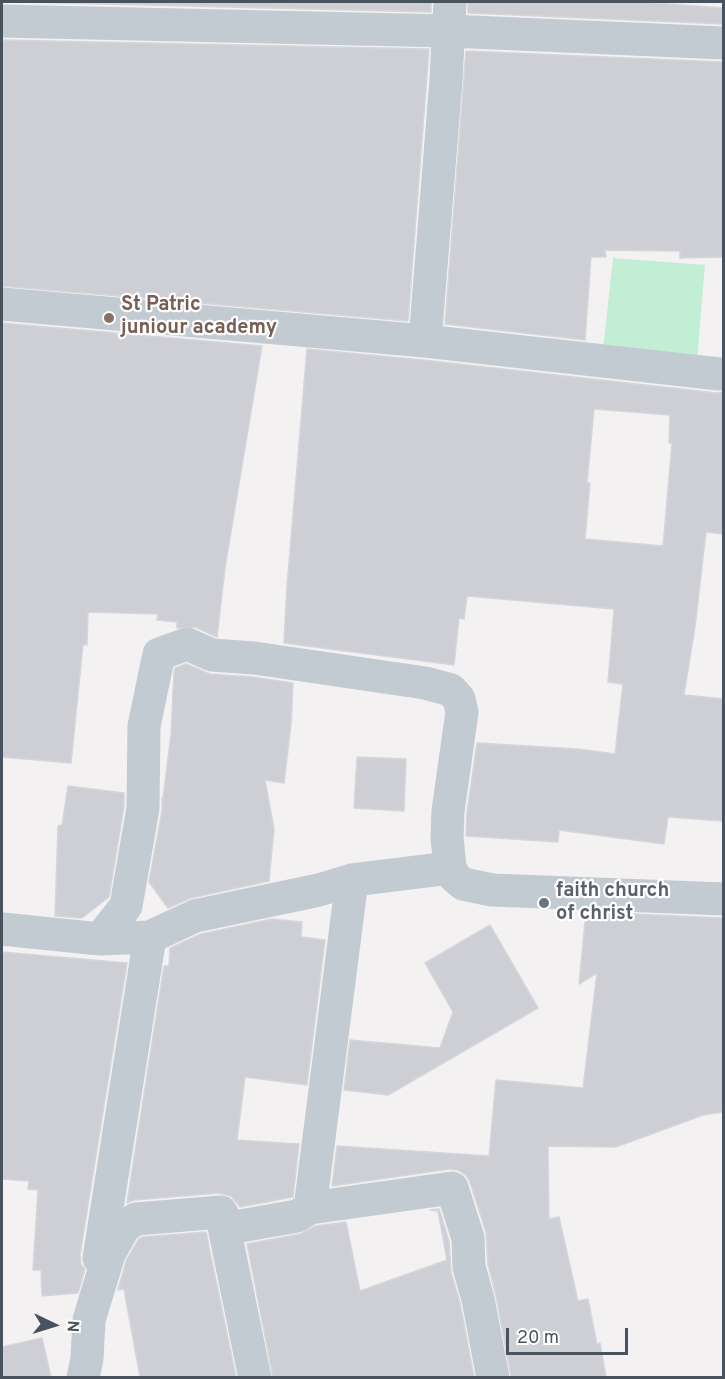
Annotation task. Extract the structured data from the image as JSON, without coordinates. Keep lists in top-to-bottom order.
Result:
{
  "places": ["St Patric juniour academy", "faith church of christ"],
  "scale_bar": "20 m",
  "north": "right"
}
